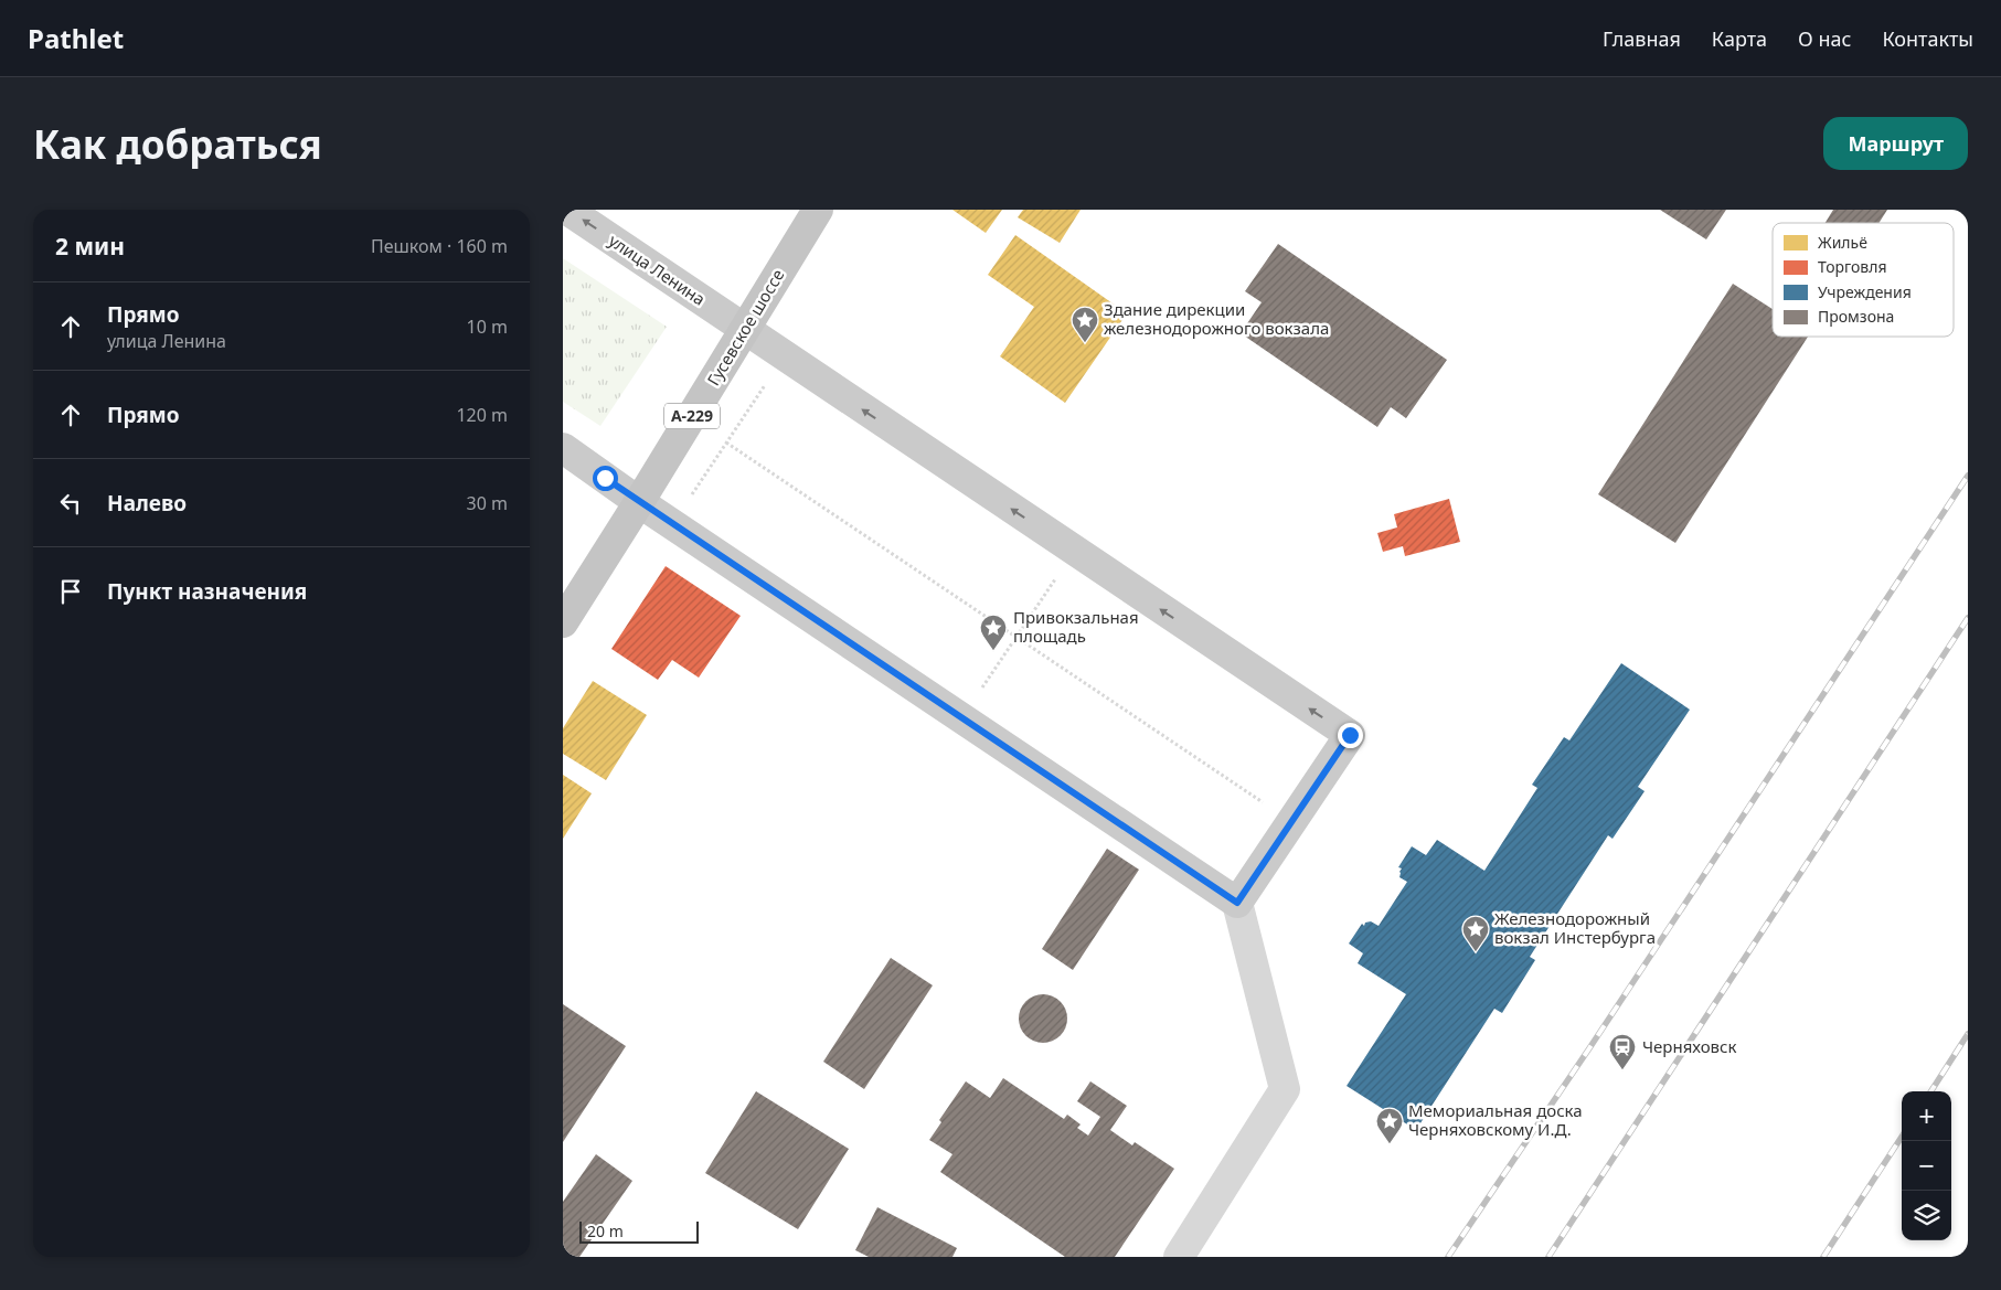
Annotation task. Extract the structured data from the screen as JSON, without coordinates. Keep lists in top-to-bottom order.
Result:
{
  "streets": {
    "highway": ["Гусевское шоссе", "А-229"],
    "main road": ["улица Ленина"]
  },
  "crossings": [
    ["улица Ленина", "Гусевское шоссе"]
  ],
  "places": {
    "place": [
      "Здание дирекции железнодорожного вокзала",
      "Привокзальная площадь",
      "Железнодорожный вокзал Инстербурга",
      "Мемориальная доска Черняховскому И.Д."
    ],
    "station": ["Черняховск"]
  },
  "legend": [
    "Жильё",
    "Торговля",
    "Учреждения",
    "Промзона"
  ],
  "scale_bar": "20 m",
  "page": {
    "header": "Pathlet",
    "nav": [
      "Главная",
      "Карта",
      "О нас",
      "Контакты"
    ],
    "buttons": "Маршрут",
    "title": "Как добраться",
    "heading": ["2 мин", "Пешком · 160 m"],
    "list": [
      ["Прямо", "улица Ленина", "10 m"],
      ["Прямо", "120 m"],
      ["Налево", "30 m"],
      "Пункт назначения"
    ],
    "map_buttons": ["+", "−"],
    "scale": "20 m"
  }
}
